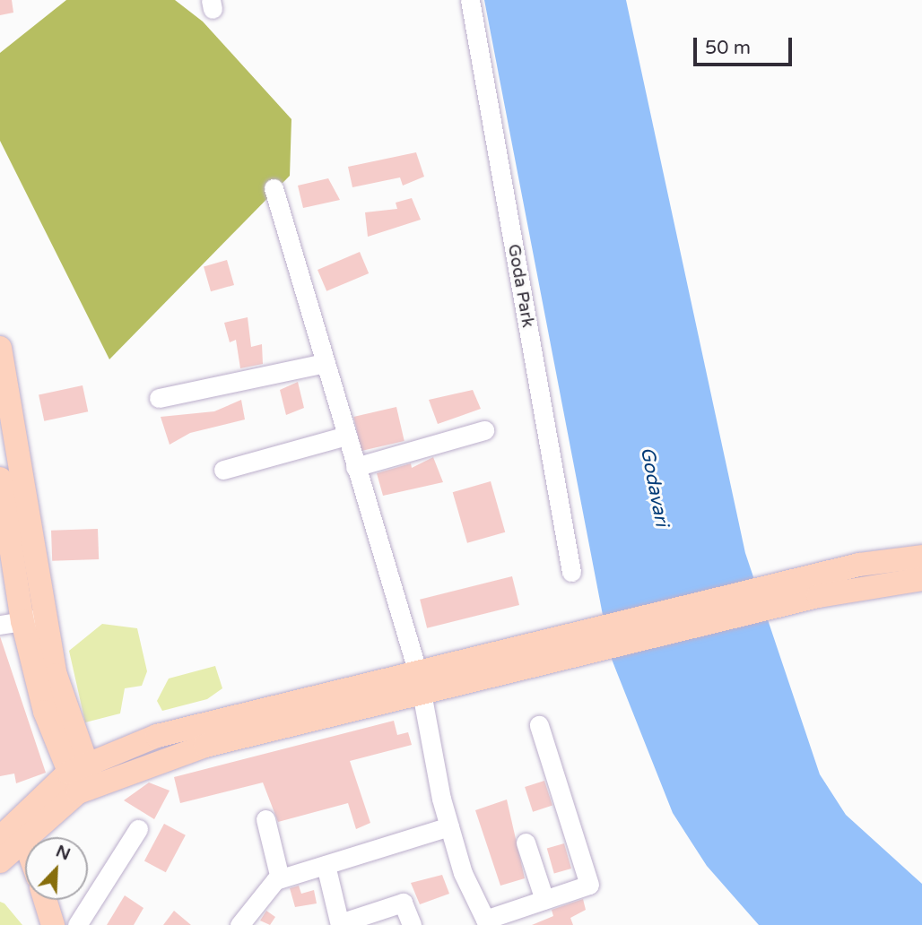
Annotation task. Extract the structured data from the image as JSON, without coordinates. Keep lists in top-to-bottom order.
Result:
{
  "streets": {
    "street": ["Goda Park"]
  },
  "water": ["Godavari"],
  "scale_bar": "50 m",
  "north": "top right"
}
